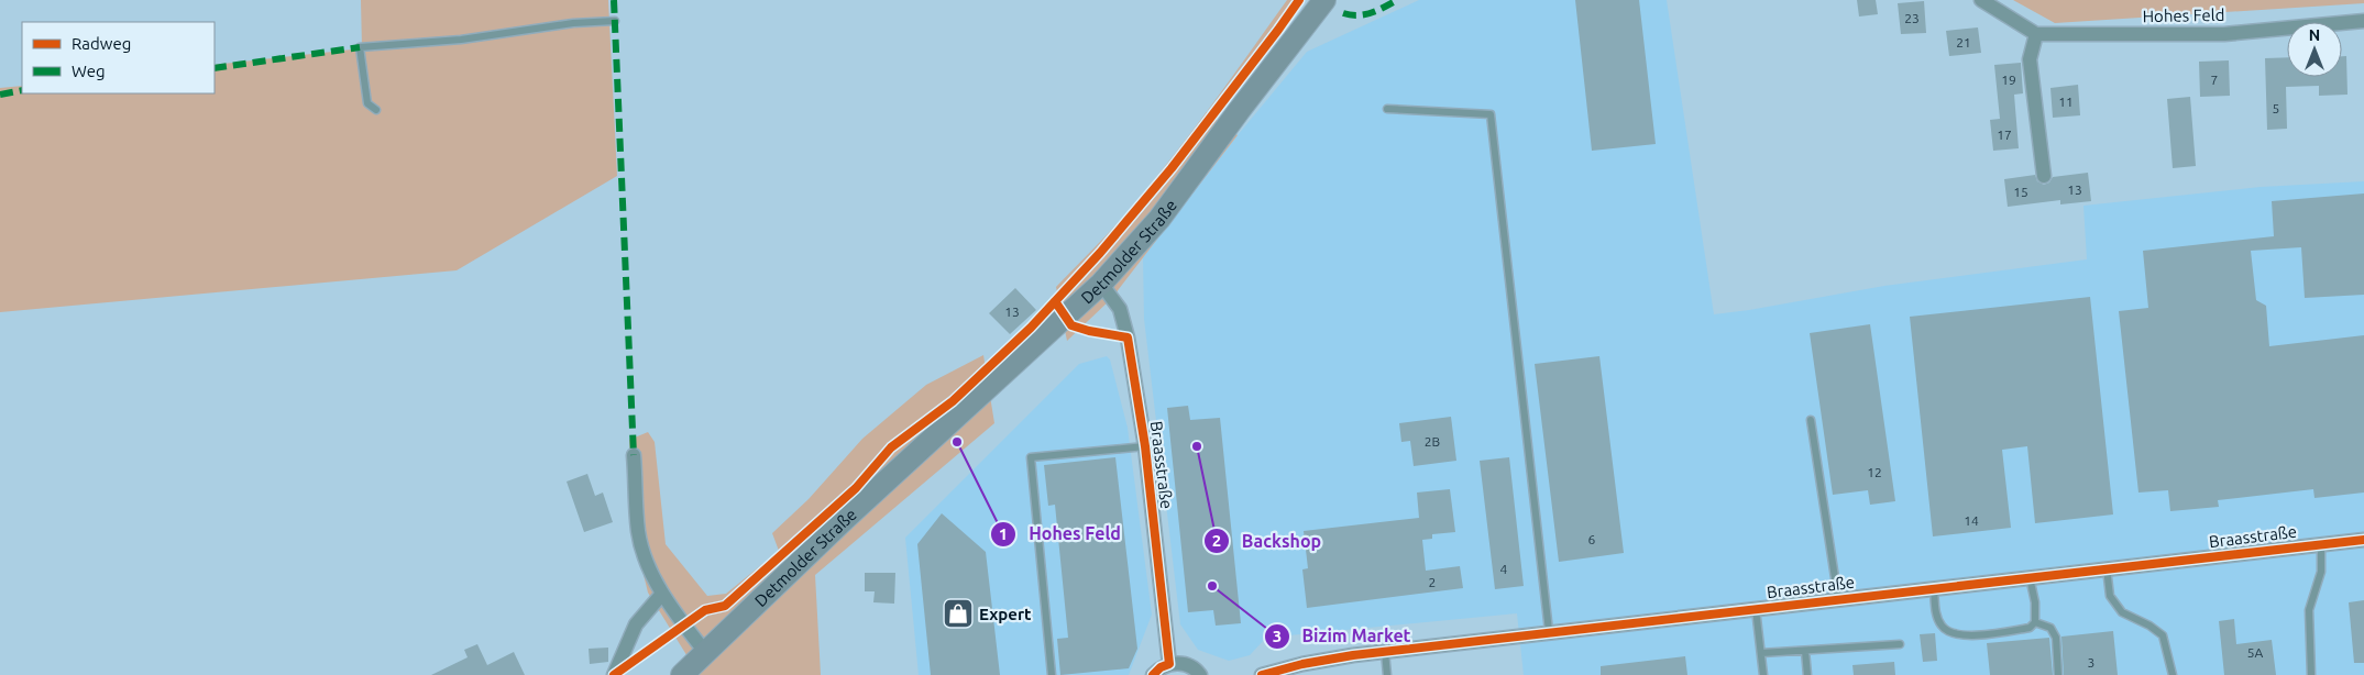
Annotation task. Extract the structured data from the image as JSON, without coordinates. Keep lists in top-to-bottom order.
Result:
{
  "streets": {
    "main road": ["Detmolder Straße"],
    "street": ["Hohes Feld", "Braasstraße"]
  },
  "crossings": [
    ["Detmolder Straße", "Braasstraße"]
  ],
  "places": {
    "other": ["Hohes Feld", "Backshop", "Bizim Market"],
    "shop": ["Expert"]
  },
  "house_numbers": [
    "23",
    "21",
    "19",
    "7",
    "11",
    "5",
    "17",
    "13",
    "15",
    "13",
    "2B",
    "12",
    "14",
    "6",
    "4",
    "2",
    "5A",
    "3"
  ],
  "legend": ["Radweg", "Weg"],
  "north": "top"
}
